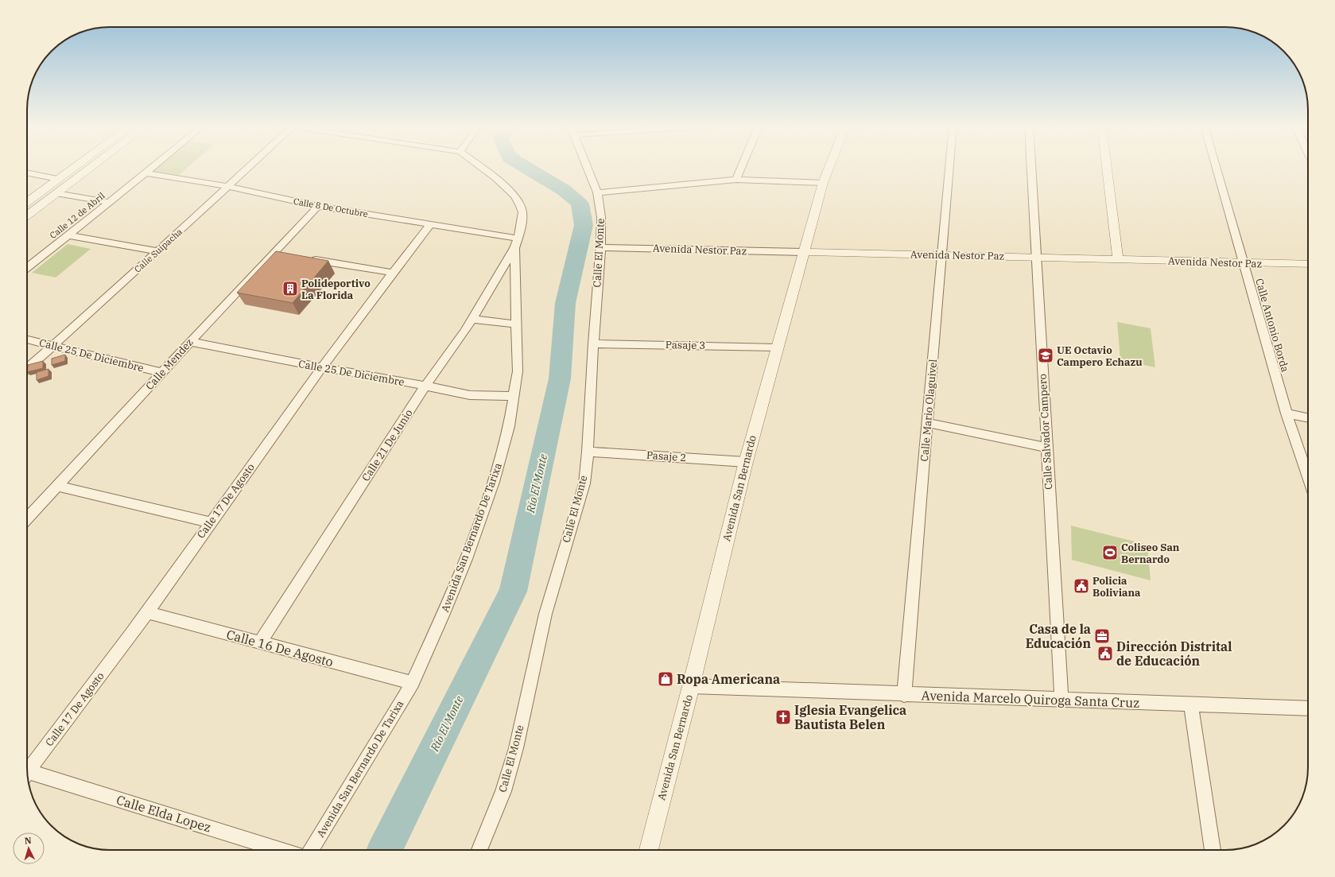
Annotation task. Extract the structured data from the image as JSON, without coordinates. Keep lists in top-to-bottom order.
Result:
{
  "streets": {
    "street": [
      "Calle 8 De Octubre",
      "Calle 12 de Abril",
      "Avenida Nestor Paz",
      "Calle Suipacha",
      "Calle El Monte",
      "Calle Antonio Borda",
      "Pasaje 3",
      "Calle 25 De Diciembre",
      "Calle Mendez",
      "Calle Mario Olaguivel",
      "Calle Salvador Campero",
      "Calle 21 De Junio",
      "Pasaje 2",
      "Avenida San Bernardo",
      "Calle 17 De Agosto",
      "Avenida San Bernardo De Tarixa",
      "Calle 16 De Agosto",
      "Avenida Marcelo Quiroga Santa Cruz",
      "Calle Elda Lopez"
    ]
  },
  "crossings": [
    ["Calle 8 De Octubre", "Calle 12 de Abril"],
    ["Calle 8 De Octubre", "Calle Suipacha"],
    ["Calle 8 De Octubre", "Calle Mendez"],
    ["Calle 8 De Octubre", "Calle 21 De Junio"],
    ["Calle 8 De Octubre", "Calle 17 De Agosto"],
    ["Calle 8 De Octubre", "Avenida San Bernardo De Tarixa"],
    ["Avenida Nestor Paz", "Calle El Monte"],
    ["Avenida Nestor Paz", "Calle Antonio Borda"],
    ["Avenida Nestor Paz", "Calle Mario Olaguivel"],
    ["Avenida Nestor Paz", "Calle Salvador Campero"],
    ["Avenida Nestor Paz", "Avenida San Bernardo"],
    ["Calle Suipacha", "Calle 25 De Diciembre"],
    ["Calle El Monte", "Pasaje 3"],
    ["Calle El Monte", "Pasaje 2"],
    ["Pasaje 3", "Avenida San Bernardo"],
    ["Calle 25 De Diciembre", "Calle Mendez"],
    ["Calle 25 De Diciembre", "Calle 21 De Junio"],
    ["Calle 25 De Diciembre", "Calle 17 De Agosto"],
    ["Calle 25 De Diciembre", "Avenida San Bernardo De Tarixa"],
    ["Calle Mario Olaguivel", "Avenida Marcelo Quiroga Santa Cruz"],
    ["Calle Salvador Campero", "Avenida Marcelo Quiroga Santa Cruz"],
    ["Calle 21 De Junio", "Avenida San Bernardo De Tarixa"],
    ["Calle 21 De Junio", "Calle 16 De Agosto"],
    ["Pasaje 2", "Avenida San Bernardo"],
    ["Avenida San Bernardo", "Avenida Marcelo Quiroga Santa Cruz"],
    ["Calle 17 De Agosto", "Calle 16 De Agosto"],
    ["Avenida San Bernardo De Tarixa", "Calle 16 De Agosto"]
  ],
  "water": ["Río El Monte"],
  "places": {
    "building": ["Polideportivo La Florida"],
    "school or university": ["UE Octavio Campero Echazu"],
    "sports": ["Coliseo San Bernardo"],
    "public building": ["Policia Boliviana", "Dirección Distrital de Educación"],
    "office": ["Casa de la Educación"],
    "shop": ["Ropa Americana"],
    "church": ["Iglesia Evangelica Bautista Belen"]
  },
  "north": "top"
}
